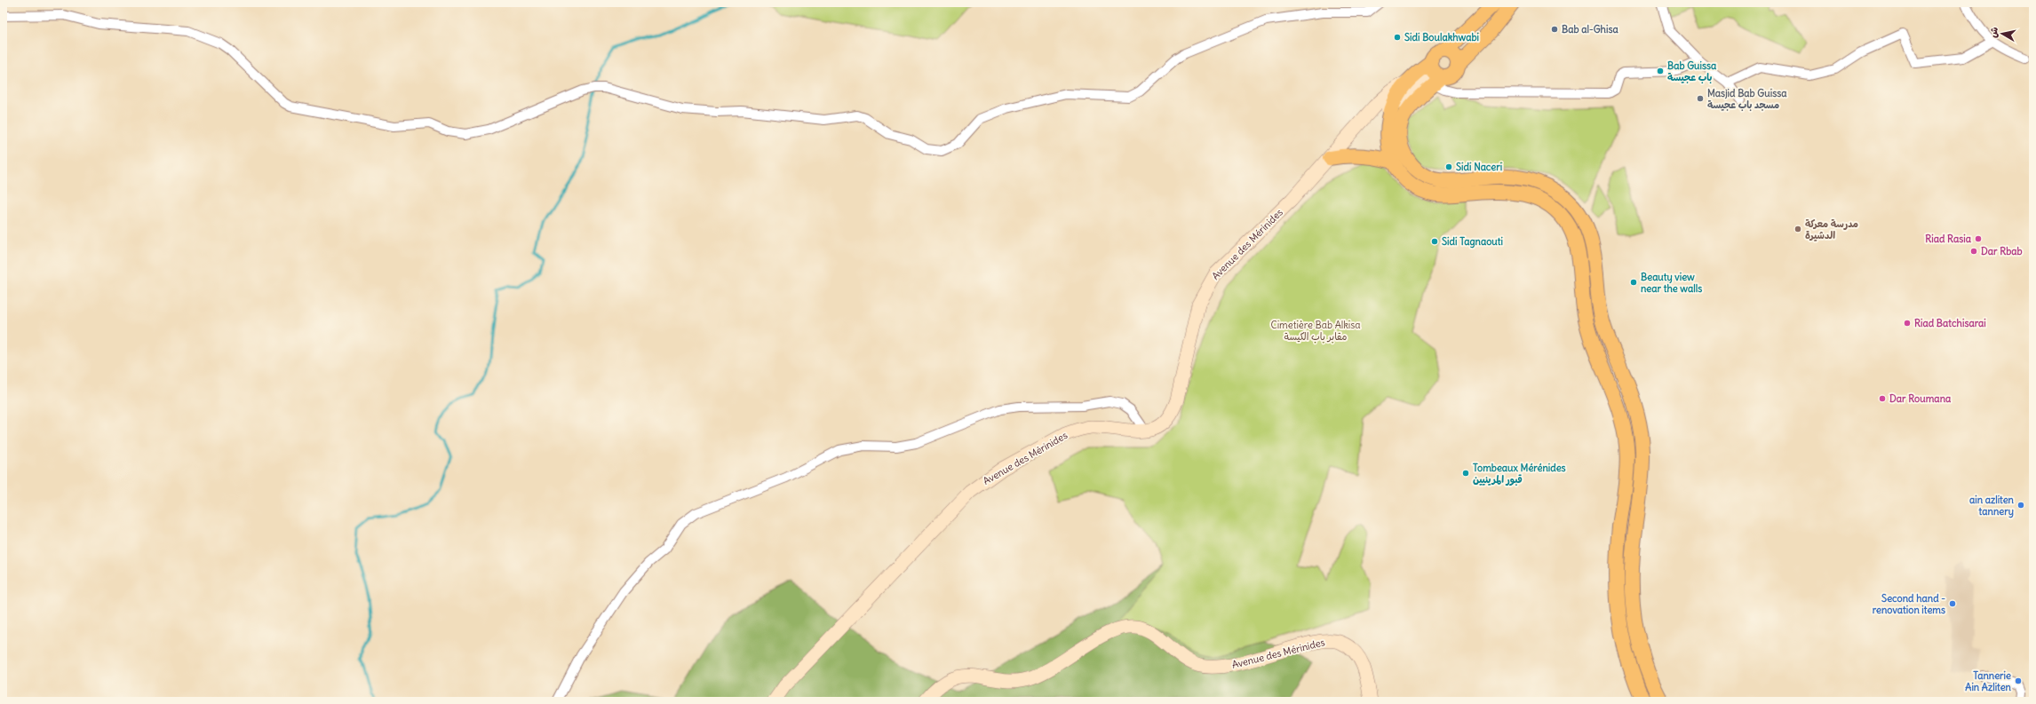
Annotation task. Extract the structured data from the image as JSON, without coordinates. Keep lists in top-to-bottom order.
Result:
{
  "streets": {
    "main road": ["Avenue des Mérinides"]
  },
  "parks": ["Cimetière Bab Alkisa مقابر باب الكيسة"],
  "places": [
    "Bab al-Ghisa",
    "Sidi Boulakhwabi",
    "Bab Guissa باب عجيسة",
    "Masjid Bab Guissa مسجد باب عجيسة",
    "Sidi Naceri",
    "مدرسة معركة الدشيرة",
    "Riad Rasia",
    "Sidi Tagnaouti",
    "Dar Rbab",
    "Beauty view near the walls",
    "Riad Batchisarai",
    "Dar Roumana",
    "Tombeaux Mérénides قبور المرينيين",
    "ain azliten tannery",
    "Second hand - renovation items",
    "Tannerie Ain Azliten"
  ],
  "north": "left"
}
